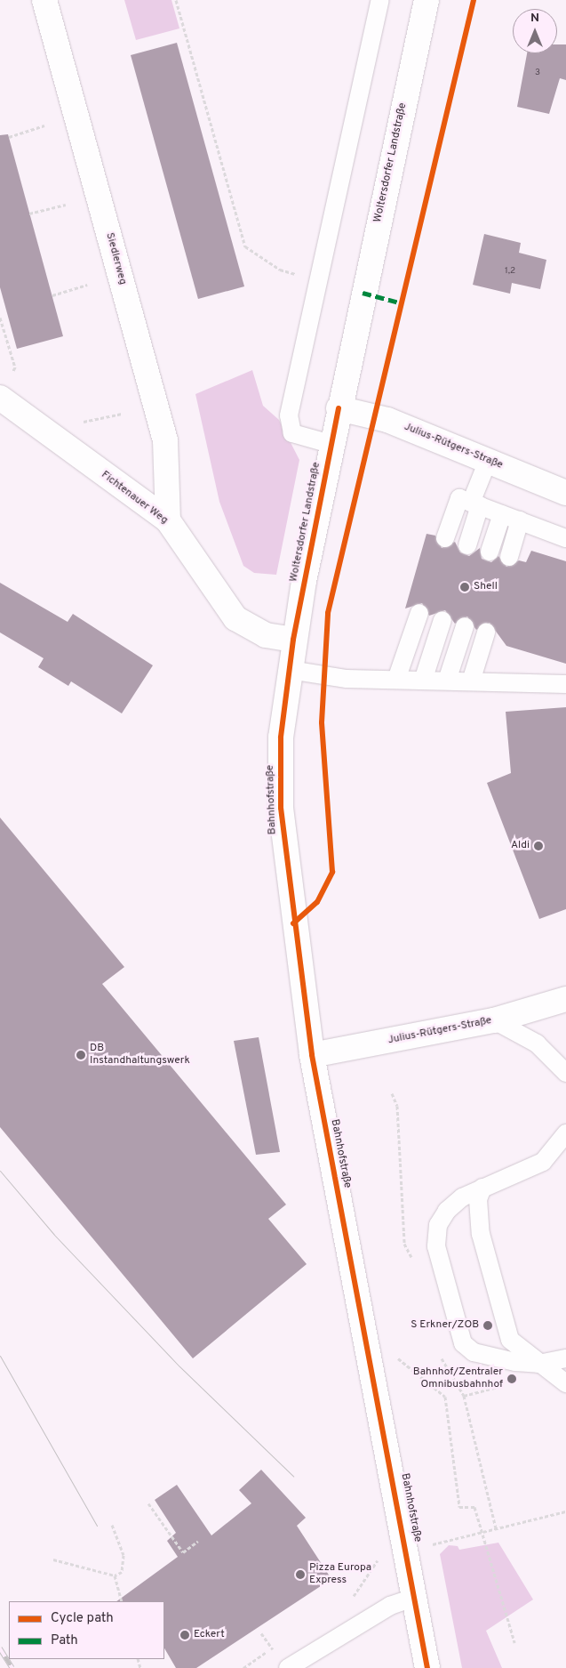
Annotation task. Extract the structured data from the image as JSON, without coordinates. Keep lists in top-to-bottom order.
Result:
{
  "streets": {
    "main road": [
      "Woltersdorfer Landstraße",
      "Siedlerweg",
      "Julius-Rütgers-Straße",
      "Fichtenauer Weg",
      "Bahnhofstraße"
    ]
  },
  "crossings": [
    ["Woltersdorfer Landstraße", "Julius-Rütgers-Straße"],
    ["Woltersdorfer Landstraße", "Fichtenauer Weg"],
    ["Woltersdorfer Landstraße", "Bahnhofstraße"],
    ["Siedlerweg", "Fichtenauer Weg"],
    ["Julius-Rütgers-Straße", "Bahnhofstraße"],
    ["Fichtenauer Weg", "Bahnhofstraße"]
  ],
  "places": [
    "Shell",
    "Aldi",
    "DB Instandhaltungswerk",
    "S Erkner/ZOB",
    "Bahnhof/Zentraler Omnibusbahnhof",
    "Pizza Europa Express",
    "Eckert"
  ],
  "house_numbers": ["3", "1,2"],
  "legend": ["Cycle path", "Path"],
  "north": "top"
}
